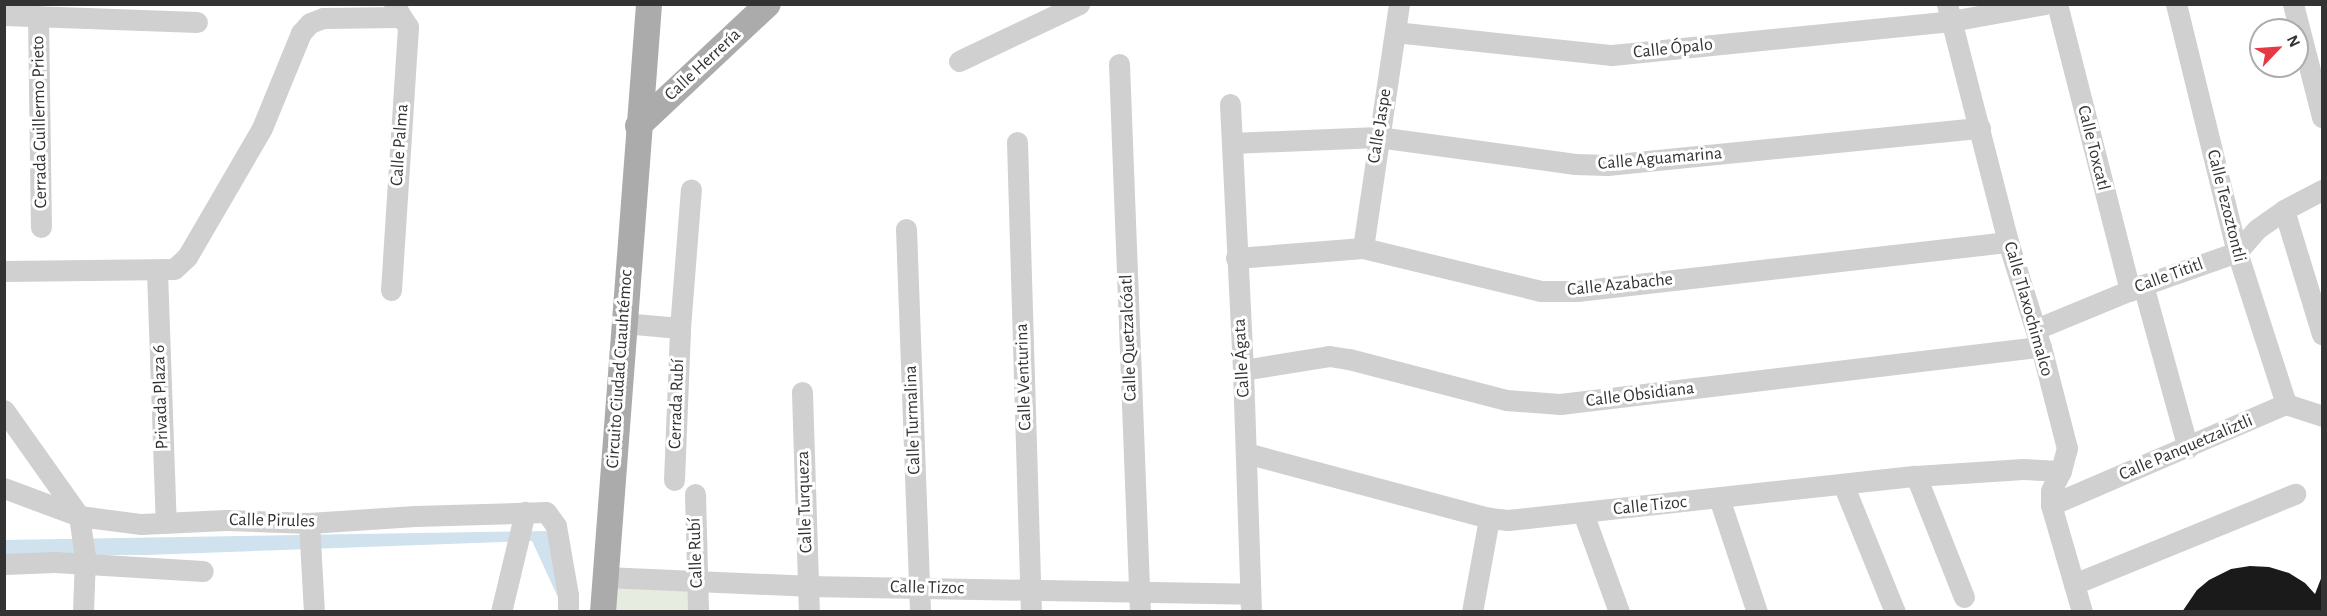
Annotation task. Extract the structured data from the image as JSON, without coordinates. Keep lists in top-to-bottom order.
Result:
{
  "streets": {
    "main road": ["Calle Herrería", "Circuito Ciudad Cuauhtémoc"],
    "street": [
      "Calle Ópalo",
      "Cerrada Guillermo Prieto",
      "Calle Jaspe",
      "Calle Palma",
      "Calle Toxcatl",
      "Calle Aguamarina",
      "Calle Tezoztontli",
      "Calle Tititl",
      "Calle Azabache",
      "Calle Tlaxochimalco",
      "Calle Quetzalcóatl",
      "Calle Ágata",
      "Calle Venturina",
      "Calle Obsidiana",
      "Privada Plaza 6",
      "Cerrada Rubí",
      "Calle Turmalina",
      "Calle Panquetzaliztli",
      "Calle Turqueza",
      "Calle Tizoc",
      "Calle Pirules",
      "Calle Rubí"
    ]
  },
  "crossings": [
    ["Calle Ópalo", "Calle Jaspe"],
    ["Calle Ópalo", "Calle Tlaxochimalco"],
    ["Calle Herrería", "Circuito Ciudad Cuauhtémoc"],
    ["Calle Jaspe", "Calle Aguamarina"],
    ["Calle Jaspe", "Calle Azabache"],
    ["Calle Toxcatl", "Calle Tititl"],
    ["Calle Toxcatl", "Calle Panquetzaliztli"],
    ["Calle Aguamarina", "Calle Tlaxochimalco"],
    ["Calle Aguamarina", "Calle Ágata"],
    ["Calle Tezoztontli", "Calle Tititl"],
    ["Calle Tezoztontli", "Calle Panquetzaliztli"],
    ["Calle Tititl", "Calle Tlaxochimalco"],
    ["Calle Tititl", "Calle Obsidiana"],
    ["Calle Azabache", "Calle Tlaxochimalco"],
    ["Calle Azabache", "Calle Ágata"],
    ["Calle Tlaxochimalco", "Calle Obsidiana"],
    ["Calle Tlaxochimalco", "Calle Panquetzaliztli"],
    ["Calle Tlaxochimalco", "Calle Tizoc"],
    ["Calle Quetzalcóatl", "Calle Tizoc"],
    ["Calle Ágata", "Calle Obsidiana"],
    ["Calle Ágata", "Calle Tizoc"],
    ["Circuito Ciudad Cuauhtémoc", "Calle Tizoc"],
    ["Calle Venturina", "Calle Tizoc"],
    ["Privada Plaza 6", "Calle Pirules"],
    ["Calle Turmalina", "Calle Tizoc"],
    ["Calle Turqueza", "Calle Tizoc"],
    ["Calle Tizoc", "Calle Rubí"]
  ],
  "north": "top right"
}
